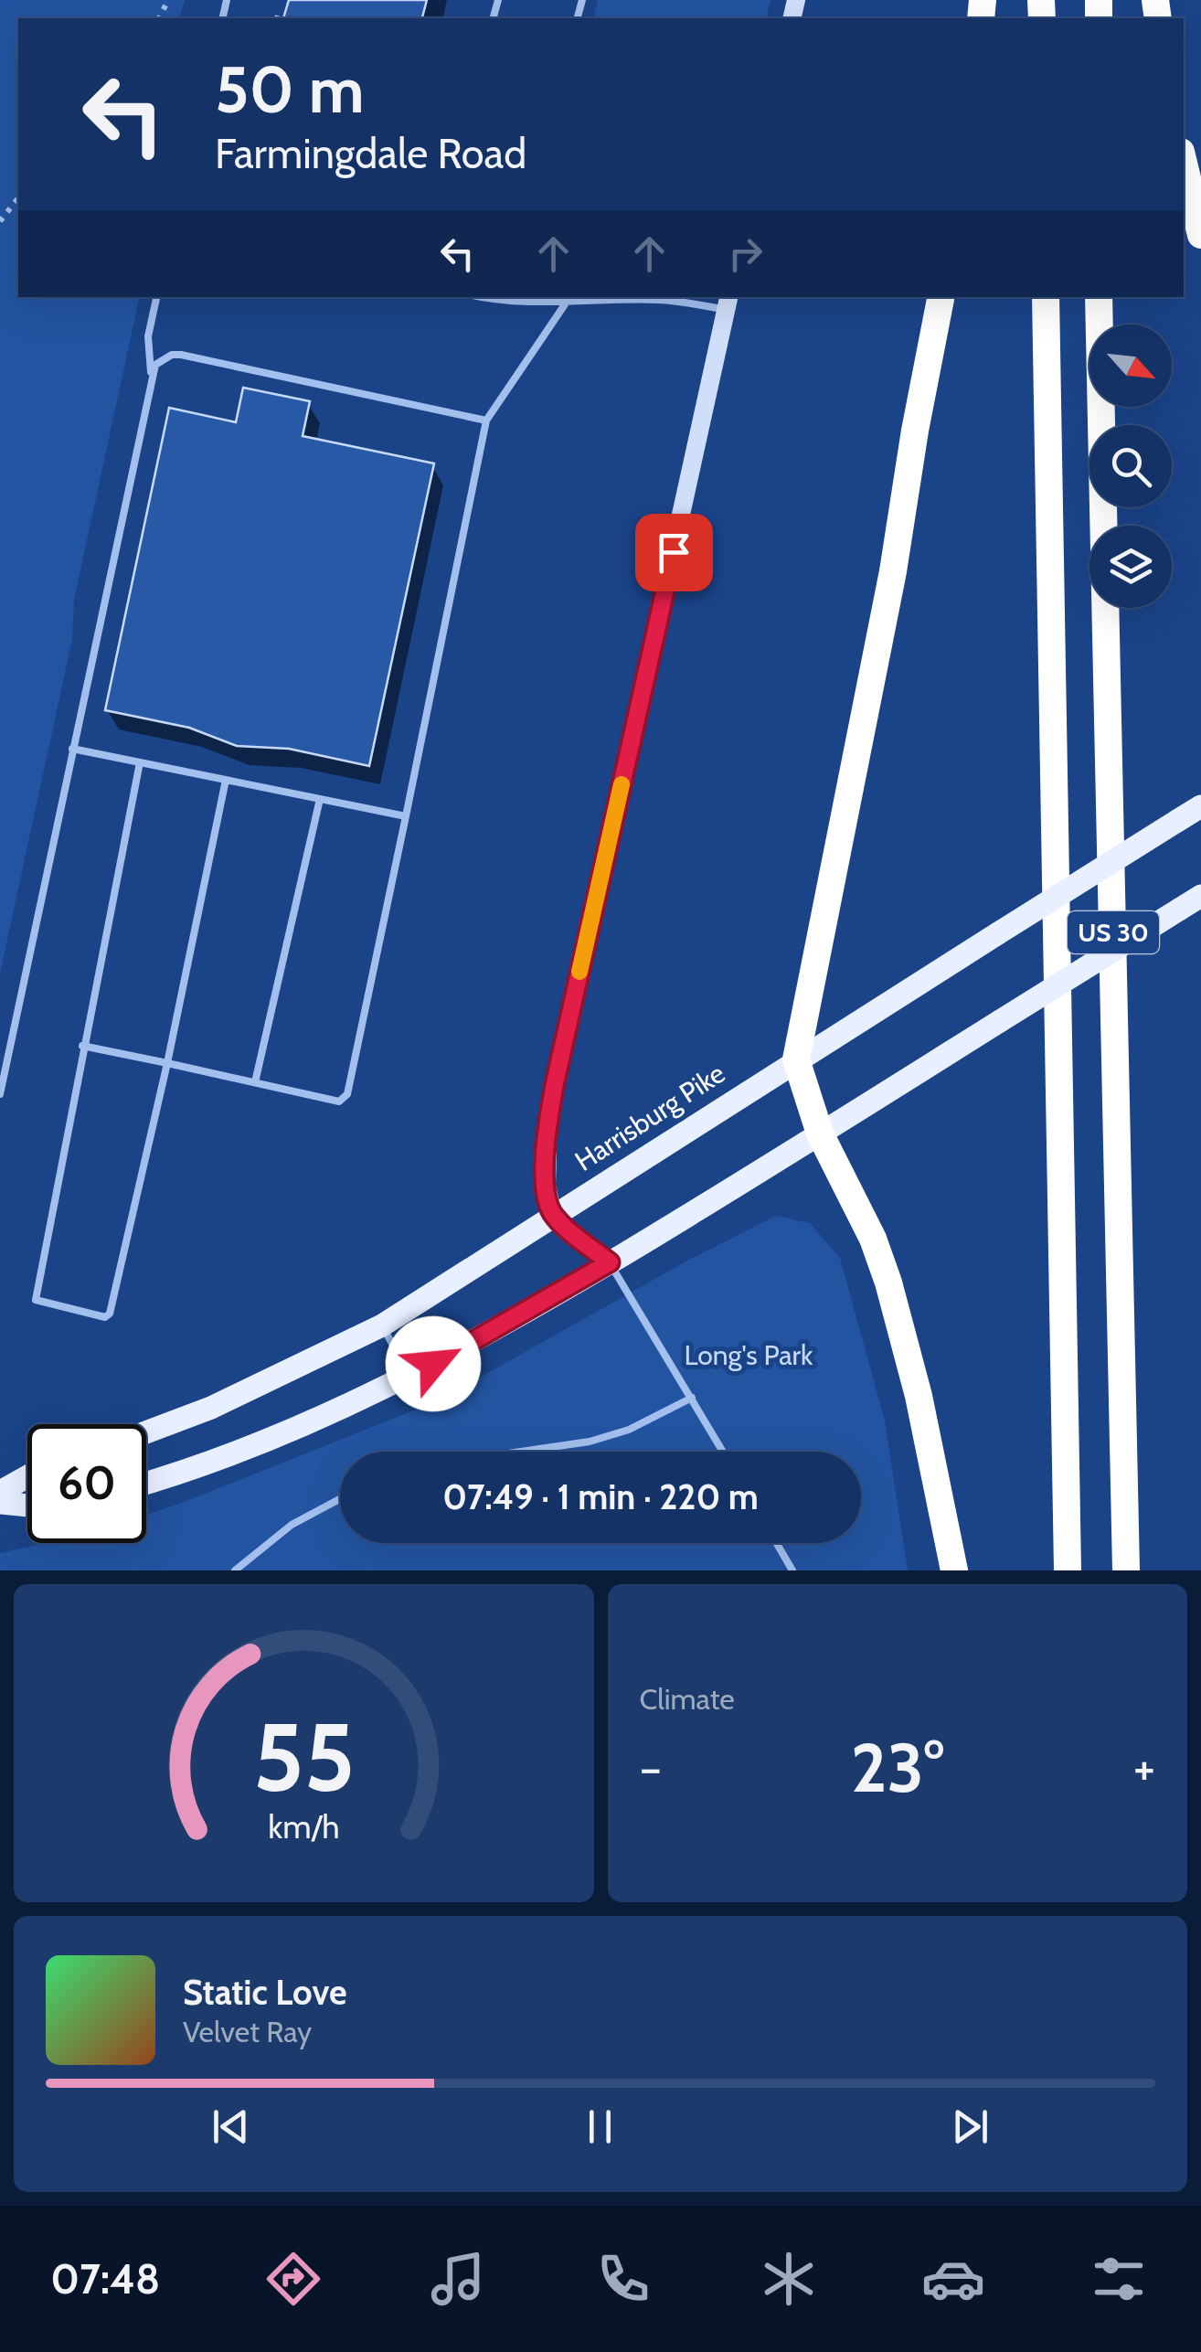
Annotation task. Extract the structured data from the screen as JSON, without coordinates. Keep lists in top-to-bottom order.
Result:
{
  "streets": {
    "highway": ["US 30"],
    "main road": ["Harrisburg Pike"]
  },
  "parks": ["Long's Park"],
  "north": "bottom right",
  "page": {
    "turn": ["50 m", "Farmingdale Road"],
    "limit": "60",
    "trip": "07:49 · 1 min · 220 m",
    "tile": "Climate",
    "heat": ["−", "23°", "+"],
    "song": ["Static Love", "Velvet Ray"],
    "tabs": "07:48",
    "gauge": ["55", "km/h"]
  }
}
